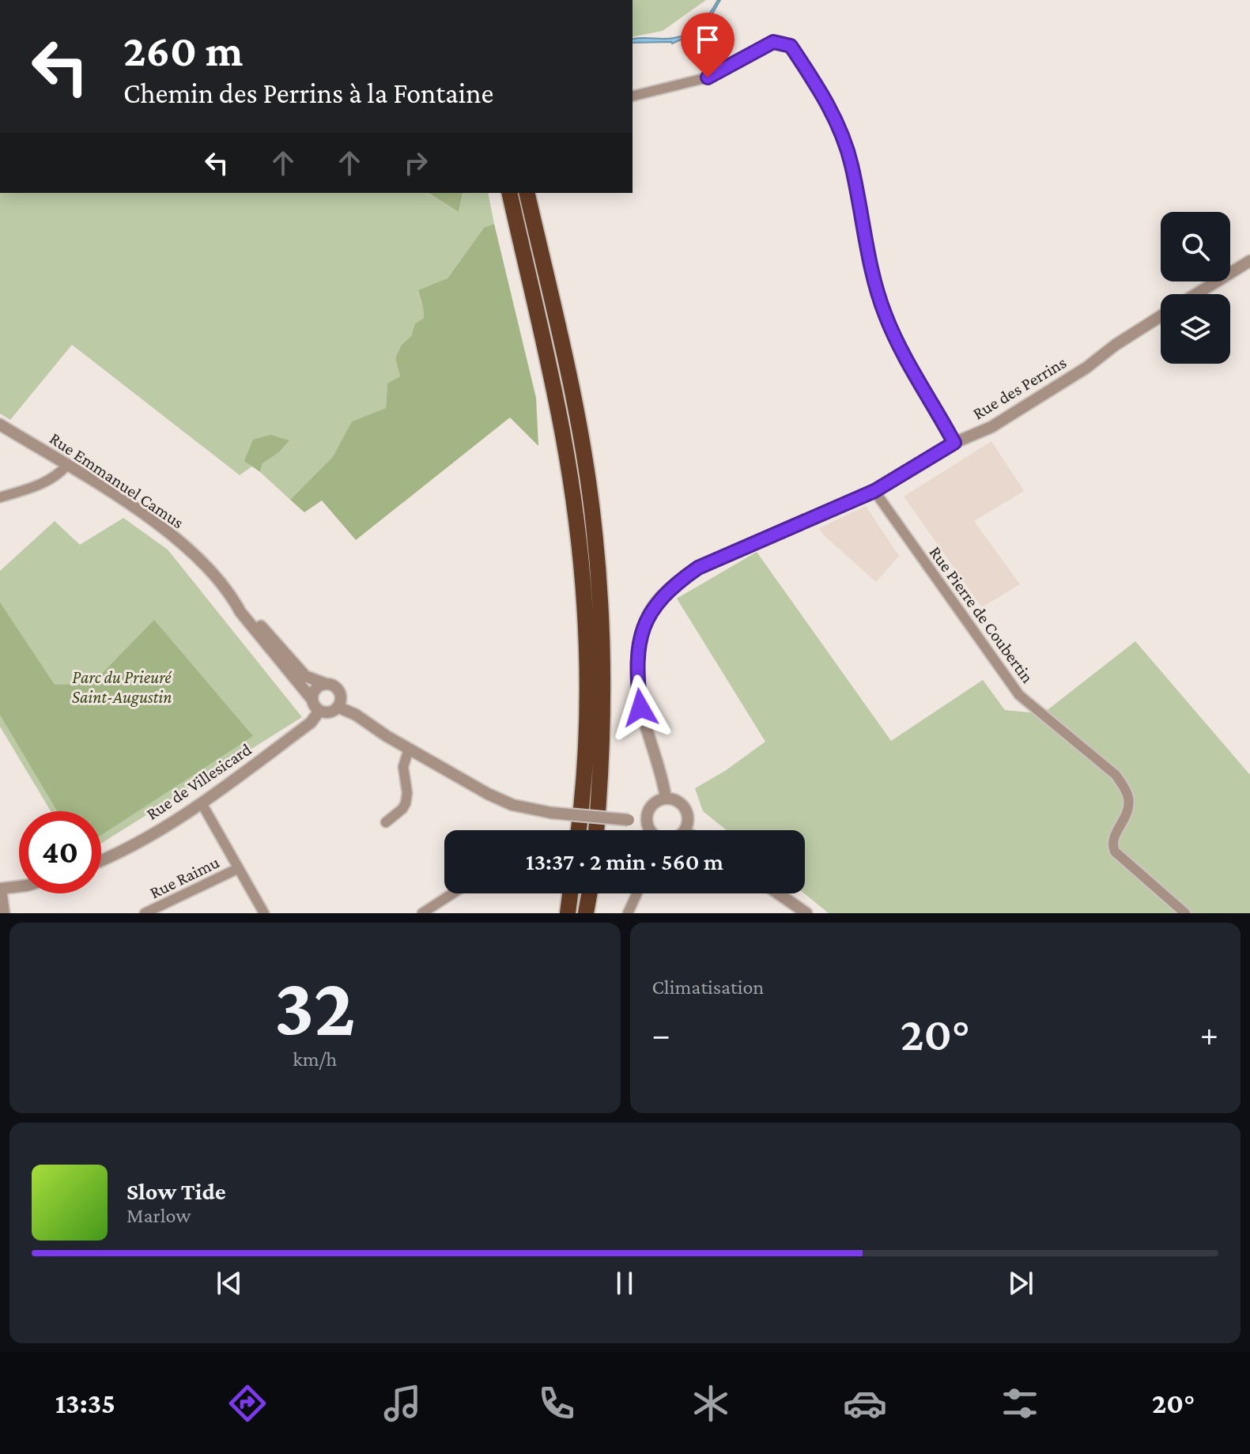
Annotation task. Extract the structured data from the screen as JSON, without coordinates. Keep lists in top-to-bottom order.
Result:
{
  "streets": {
    "street": [
      "Rue des Perrins",
      "Rue Emmanuel Camus",
      "Rue Pierre de Coubertin",
      "Rue de Villesicard",
      "Rue Raimu"
    ]
  },
  "crossings": [
    ["Rue des Perrins", "Rue Pierre de Coubertin"],
    ["Rue Emmanuel Camus", "Rue de Villesicard"]
  ],
  "parks": ["Parc du Prieuré Saint-Augustin"],
  "page": {
    "turn": ["260 m", "Chemin des Perrins à la Fontaine"],
    "limit": "40",
    "trip": "13:37 · 2 min · 560 m",
    "tile": [
      ["32", "km/h"],
      "Climatisation"
    ],
    "heat": ["−", "20°", "+"],
    "song": ["Slow Tide", "Marlow"],
    "tabs": ["13:35", "20°"]
  }
}
